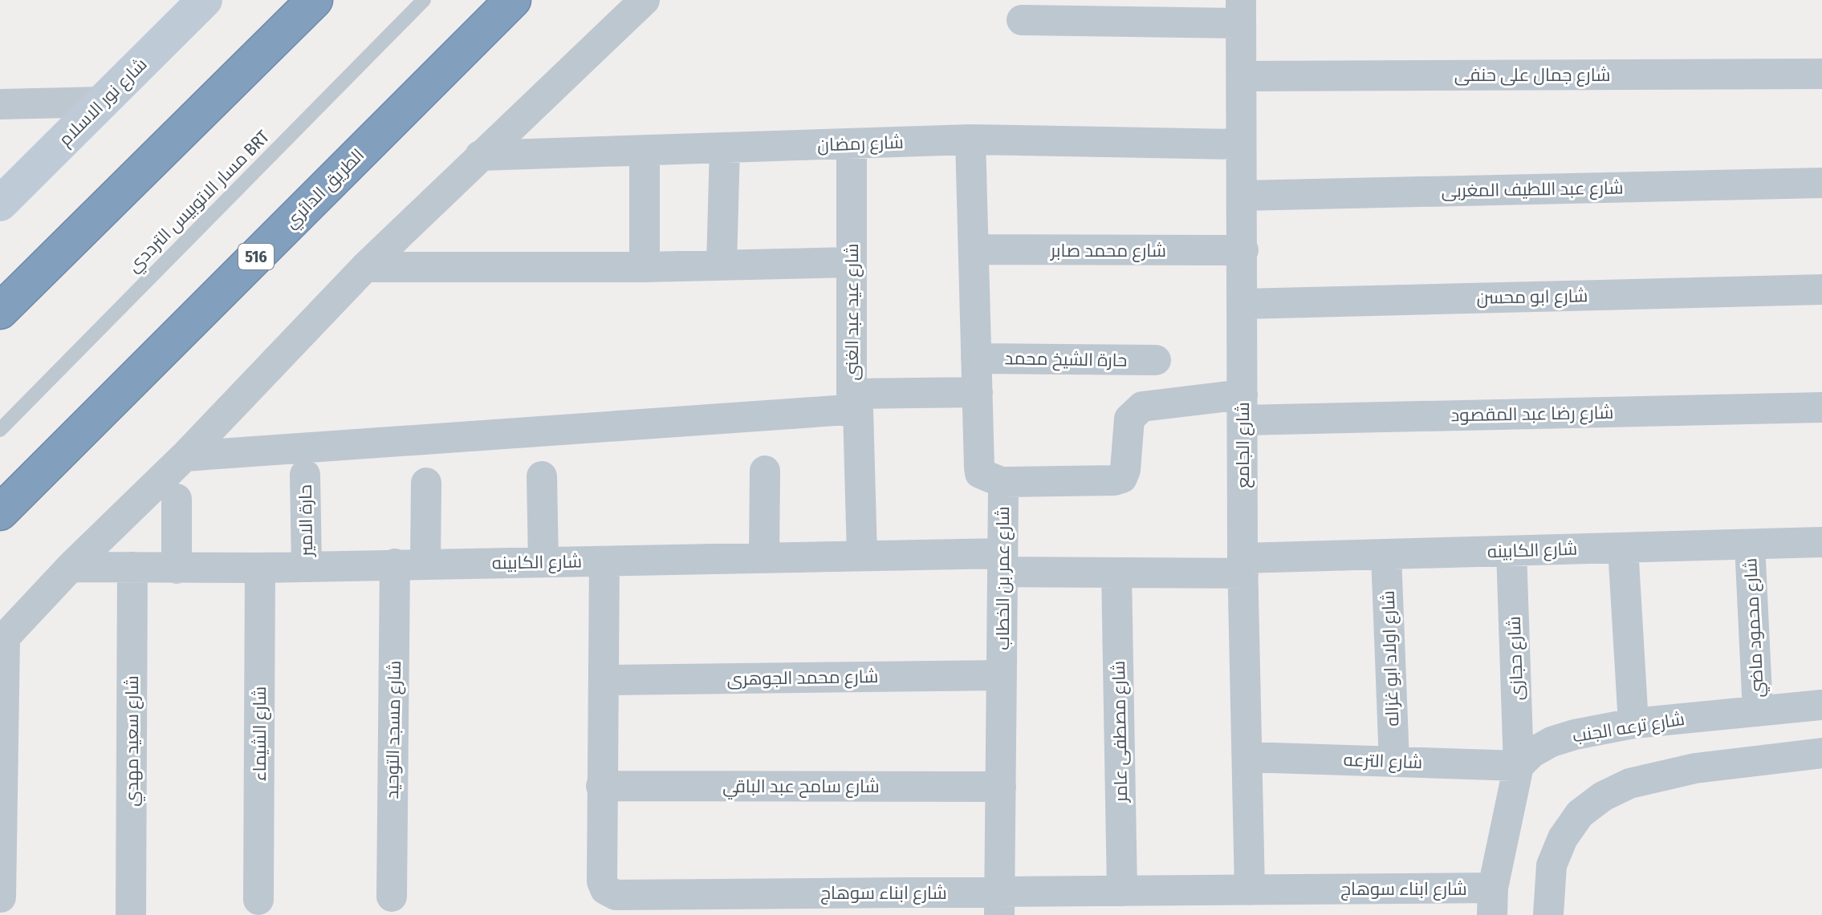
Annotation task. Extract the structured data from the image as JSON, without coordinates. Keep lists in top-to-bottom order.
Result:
{
  "streets": {
    "highway": ["الطريق الدائري", "516"],
    "street": [
      "شارع جمال على حنفى",
      "شارع نور الاسلام",
      "شارع رمضان",
      "شارع عبد اللطيف المغربى",
      "شارع محمد صابر",
      "شارع ابو محسن",
      "شارع عيد عبد الغنى",
      "حارة الشيخ محمد",
      "شارع رضا عبد المقصود",
      "شارع الجامع",
      "حارة الامير",
      "شارع الكابينه",
      "شارع عمر بن الخطاب",
      "شارع محمود ماضي",
      "شارع اولاد ابو غزاله",
      "شارع حجازى",
      "شارع محمد الجوهرى",
      "شارع ترعه الجنب",
      "شارع مسجد التوحيد",
      "شارع مصطفى عامر",
      "شارع الشيماء",
      "شارع سعيد مهدي",
      "شارع الترعه",
      "شارع سامح عبد الباقي",
      "شارع ابناء سوهاج"
    ],
    "lane": ["مسار الاتوبيس الترددي BRT"]
  },
  "crossings": [
    ["شارع جمال على حنفى", "شارع الجامع"],
    ["شارع رمضان", "شارع عيد عبد الغنى"],
    ["شارع رمضان", "شارع الجامع"],
    ["شارع رمضان", "شارع عمر بن الخطاب"],
    ["شارع عبد اللطيف المغربى", "شارع الجامع"],
    ["شارع محمد صابر", "شارع الجامع"],
    ["شارع محمد صابر", "شارع عمر بن الخطاب"],
    ["شارع ابو محسن", "شارع الجامع"],
    ["شارع عيد عبد الغنى", "شارع الكابينه"],
    ["حارة الشيخ محمد", "شارع عمر بن الخطاب"],
    ["شارع رضا عبد المقصود", "شارع الجامع"],
    ["شارع رضا عبد المقصود", "شارع عمر بن الخطاب"],
    ["شارع الجامع", "شارع الكابينه"],
    ["شارع الجامع", "شارع الترعه"],
    ["شارع الجامع", "شارع ابناء سوهاج"],
    ["حارة الامير", "شارع الكابينه"],
    ["شارع الكابينه", "شارع عمر بن الخطاب"],
    ["شارع الكابينه", "شارع محمود ماضي"],
    ["شارع الكابينه", "شارع اولاد ابو غزاله"],
    ["شارع الكابينه", "شارع حجازى"],
    ["شارع الكابينه", "شارع مسجد التوحيد"],
    ["شارع الكابينه", "شارع مصطفى عامر"],
    ["شارع الكابينه", "شارع الشيماء"],
    ["شارع الكابينه", "شارع سعيد مهدي"],
    ["شارع الكابينه", "شارع ابناء سوهاج"],
    ["شارع عمر بن الخطاب", "شارع محمد الجوهرى"],
    ["شارع عمر بن الخطاب", "شارع سامح عبد الباقي"],
    ["شارع عمر بن الخطاب", "شارع ابناء سوهاج"],
    ["شارع محمود ماضي", "شارع ترعه الجنب"],
    ["شارع اولاد ابو غزاله", "شارع الترعه"],
    ["شارع حجازى", "شارع ترعه الجنب"],
    ["شارع حجازى", "شارع الترعه"],
    ["شارع محمد الجوهرى", "شارع ابناء سوهاج"],
    ["شارع ترعه الجنب", "شارع الترعه"],
    ["شارع مصطفى عامر", "شارع ابناء سوهاج"],
    ["شارع سامح عبد الباقي", "شارع ابناء سوهاج"]
  ]
}
